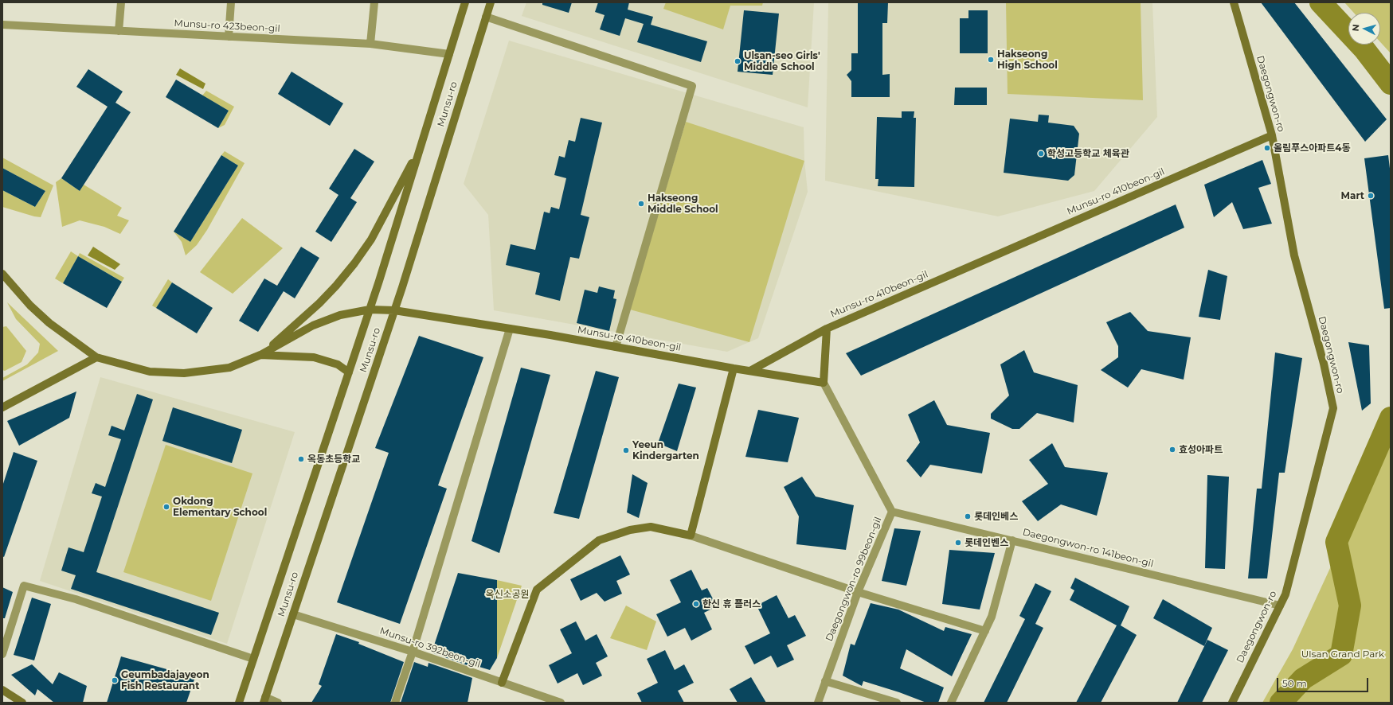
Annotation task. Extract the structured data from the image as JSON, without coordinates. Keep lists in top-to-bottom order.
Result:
{
  "streets": {
    "street": [
      "Munsu-ro 423beon-gil",
      "Daegongwon-ro",
      "Munsu-ro",
      "Munsu-ro 410beon-gil",
      "Daegongwon-ro 141beon-gil",
      "Daegongwon-ro 99beon-gil",
      "Munsu-ro 392beon-gil"
    ]
  },
  "crossings": [
    ["Munsu-ro 423beon-gil", "Munsu-ro"],
    ["Daegongwon-ro", "Munsu-ro 410beon-gil"],
    ["Daegongwon-ro", "Daegongwon-ro 141beon-gil"],
    ["Munsu-ro", "Munsu-ro 410beon-gil"],
    ["Munsu-ro", "Munsu-ro 392beon-gil"],
    ["Munsu-ro 410beon-gil", "Daegongwon-ro 99beon-gil"],
    ["Daegongwon-ro 141beon-gil", "Daegongwon-ro 99beon-gil"]
  ],
  "parks": ["옥신소공원", "Ulsan Grand Park"],
  "places": [
    "Hakseong High School",
    "Ulsan-seo Girls' Middle School",
    "올림푸스아파트4동",
    "학성고등학교 체육관",
    "Mart",
    "Hakseong Middle School",
    "효성아파트",
    "Yeeun Kindergarten",
    "옥동초등학교",
    "Okdong Elementary School",
    "롯데인베스",
    "롯데인벤스",
    "한신 휴 플러스",
    "Geumbadajayeon Fish Restaurant"
  ],
  "scale_bar": "50 m",
  "north": "left"
}
